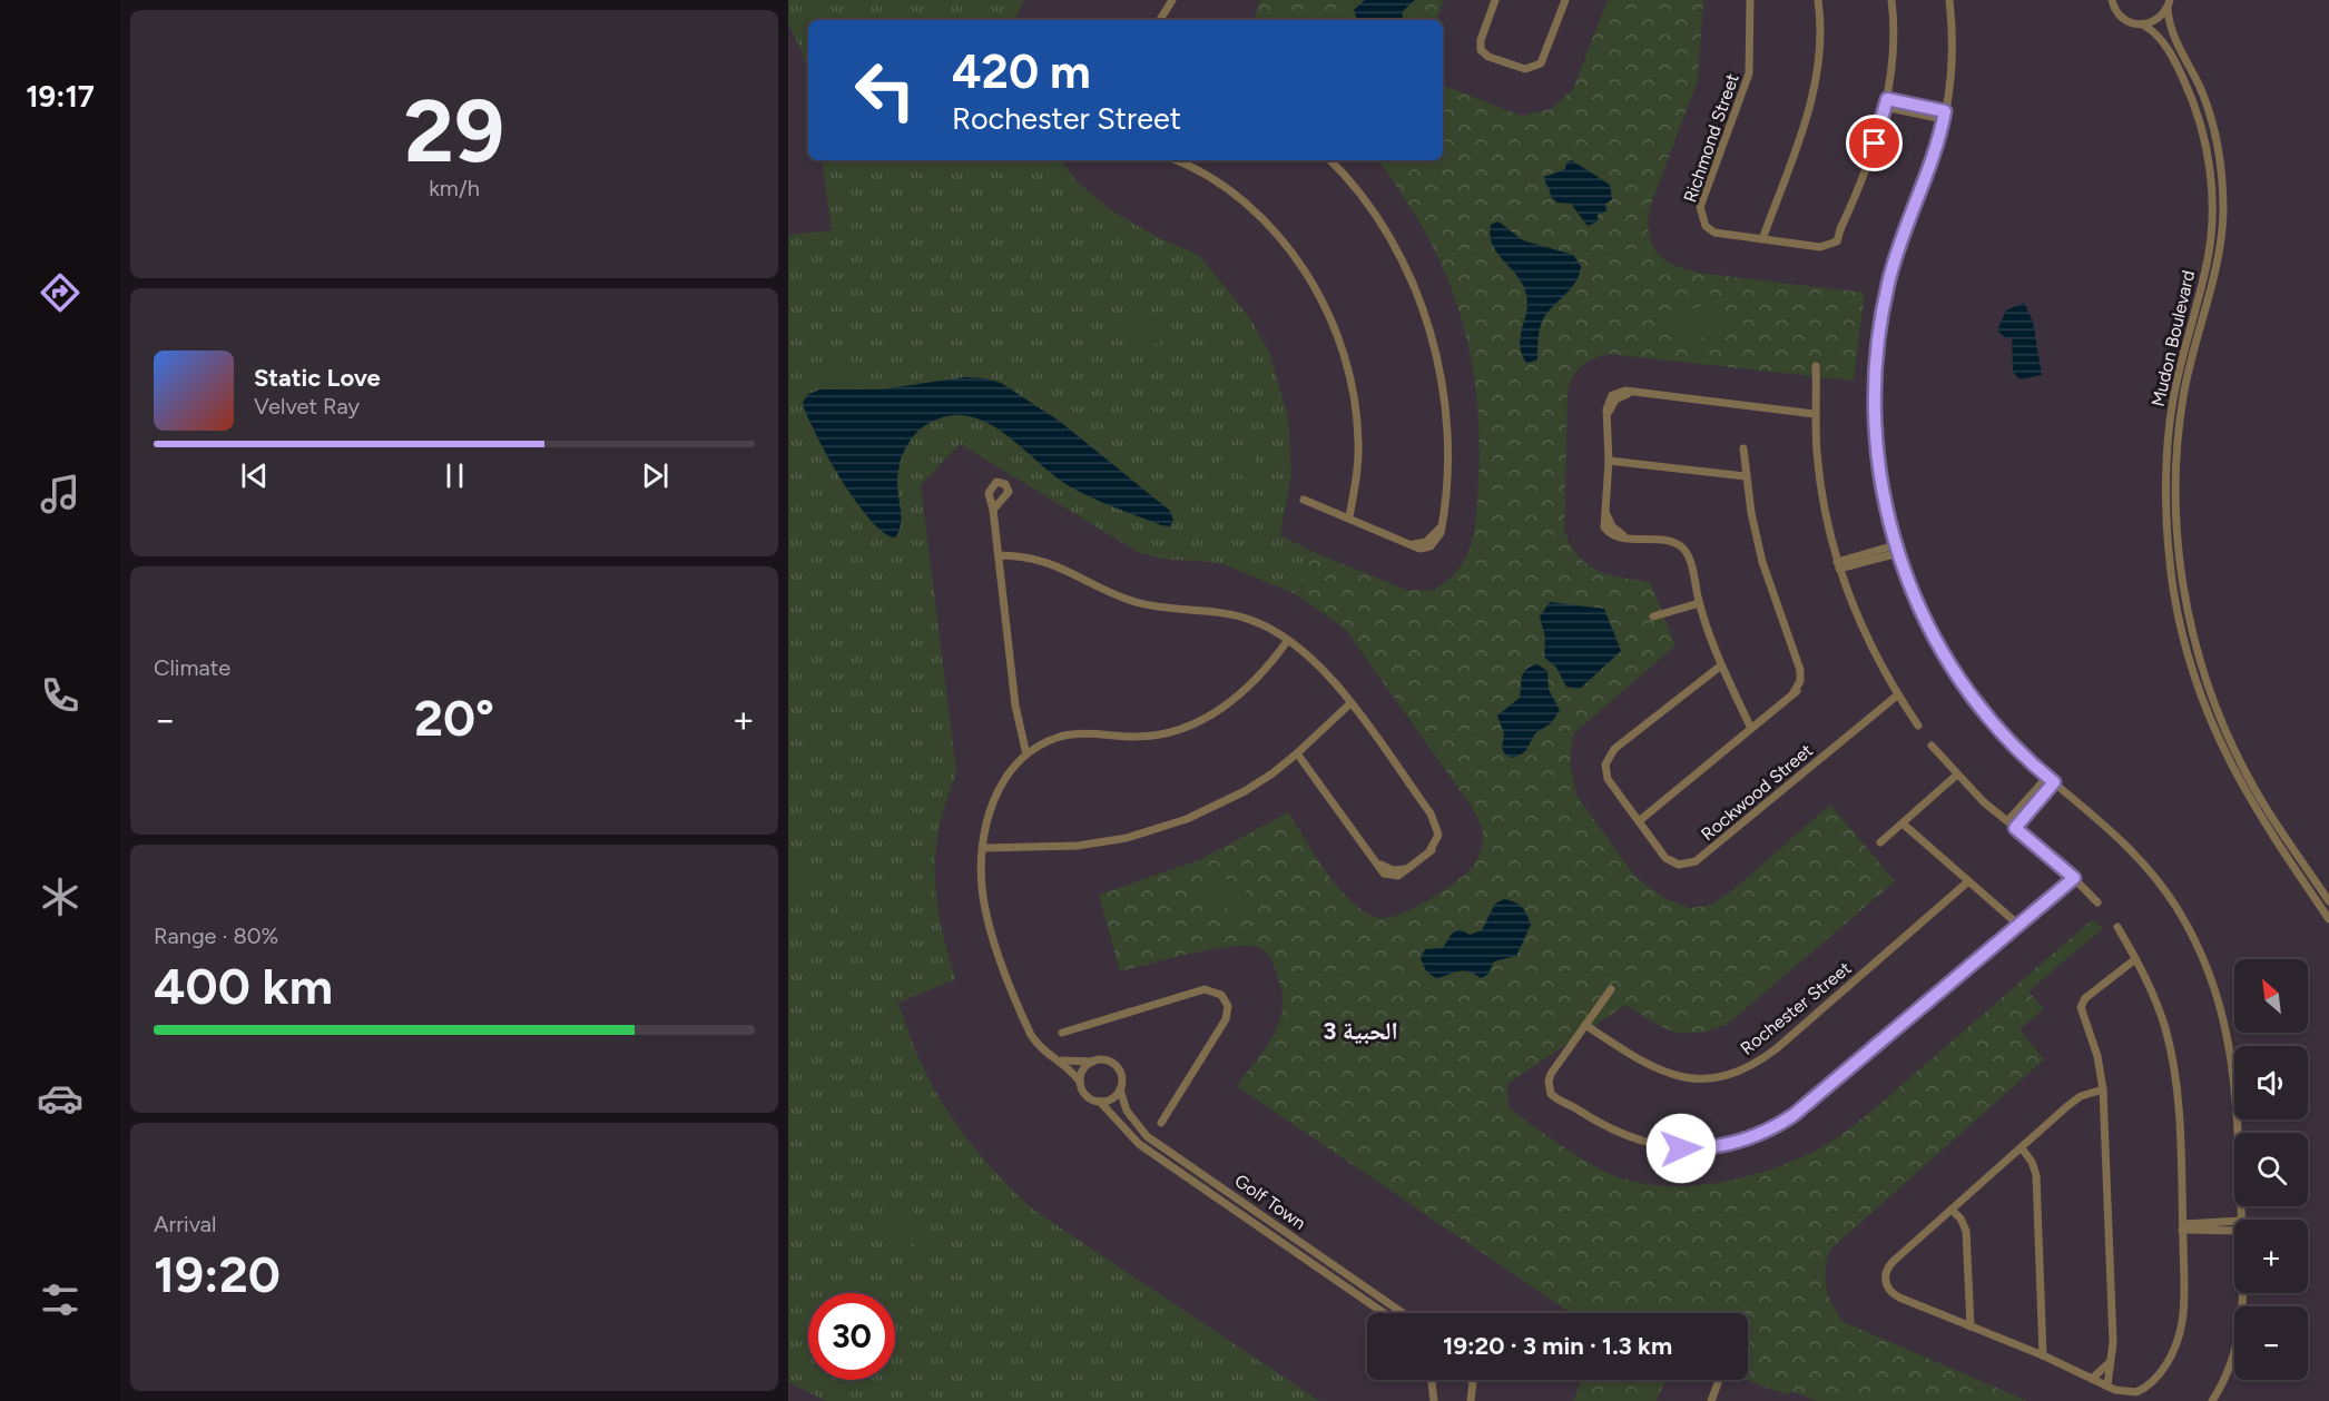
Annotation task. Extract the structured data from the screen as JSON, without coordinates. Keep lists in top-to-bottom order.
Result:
{
  "streets": {
    "street": [
      "Richmond Street",
      "Mudon Boulevard",
      "Rockwood Street",
      "Rochester Street",
      "Golf Town"
    ]
  },
  "districts": ["الحبية 3"],
  "north": "top left",
  "page": {
    "tabs": "19:17",
    "tile": [
      ["29", "km/h"],
      "Climate",
      ["Range · 80%", "400 km"],
      ["Arrival", "19:20"]
    ],
    "turn": ["420 m", "Rochester Street"],
    "song": ["Static Love", "Velvet Ray"],
    "heat": ["−", "20°", "+"],
    "map_buttons": ["+", "−"],
    "limit": "30",
    "trip": "19:20 · 3 min · 1.3 km"
  }
}
